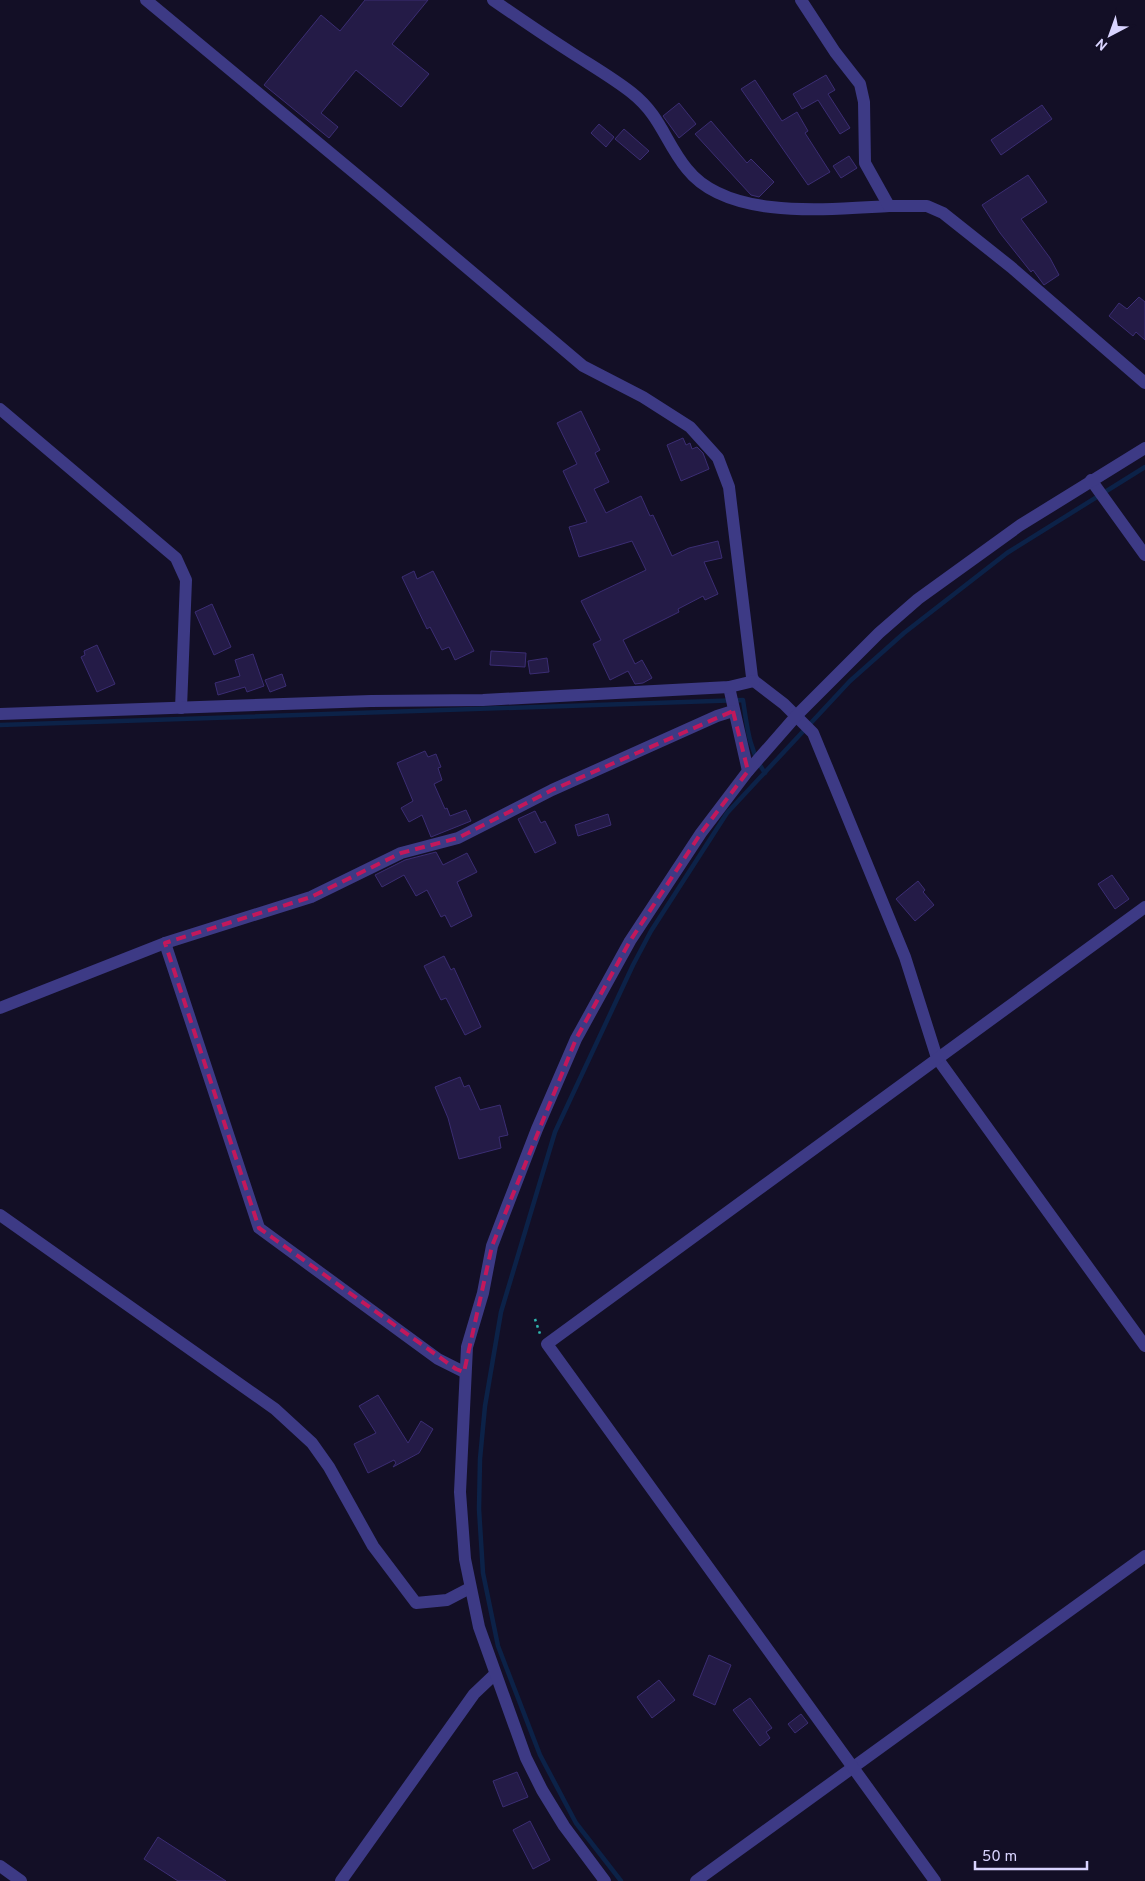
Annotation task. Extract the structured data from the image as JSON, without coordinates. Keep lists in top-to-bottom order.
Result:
{
  "scale_bar": "50 m",
  "north": "bottom left"
}
